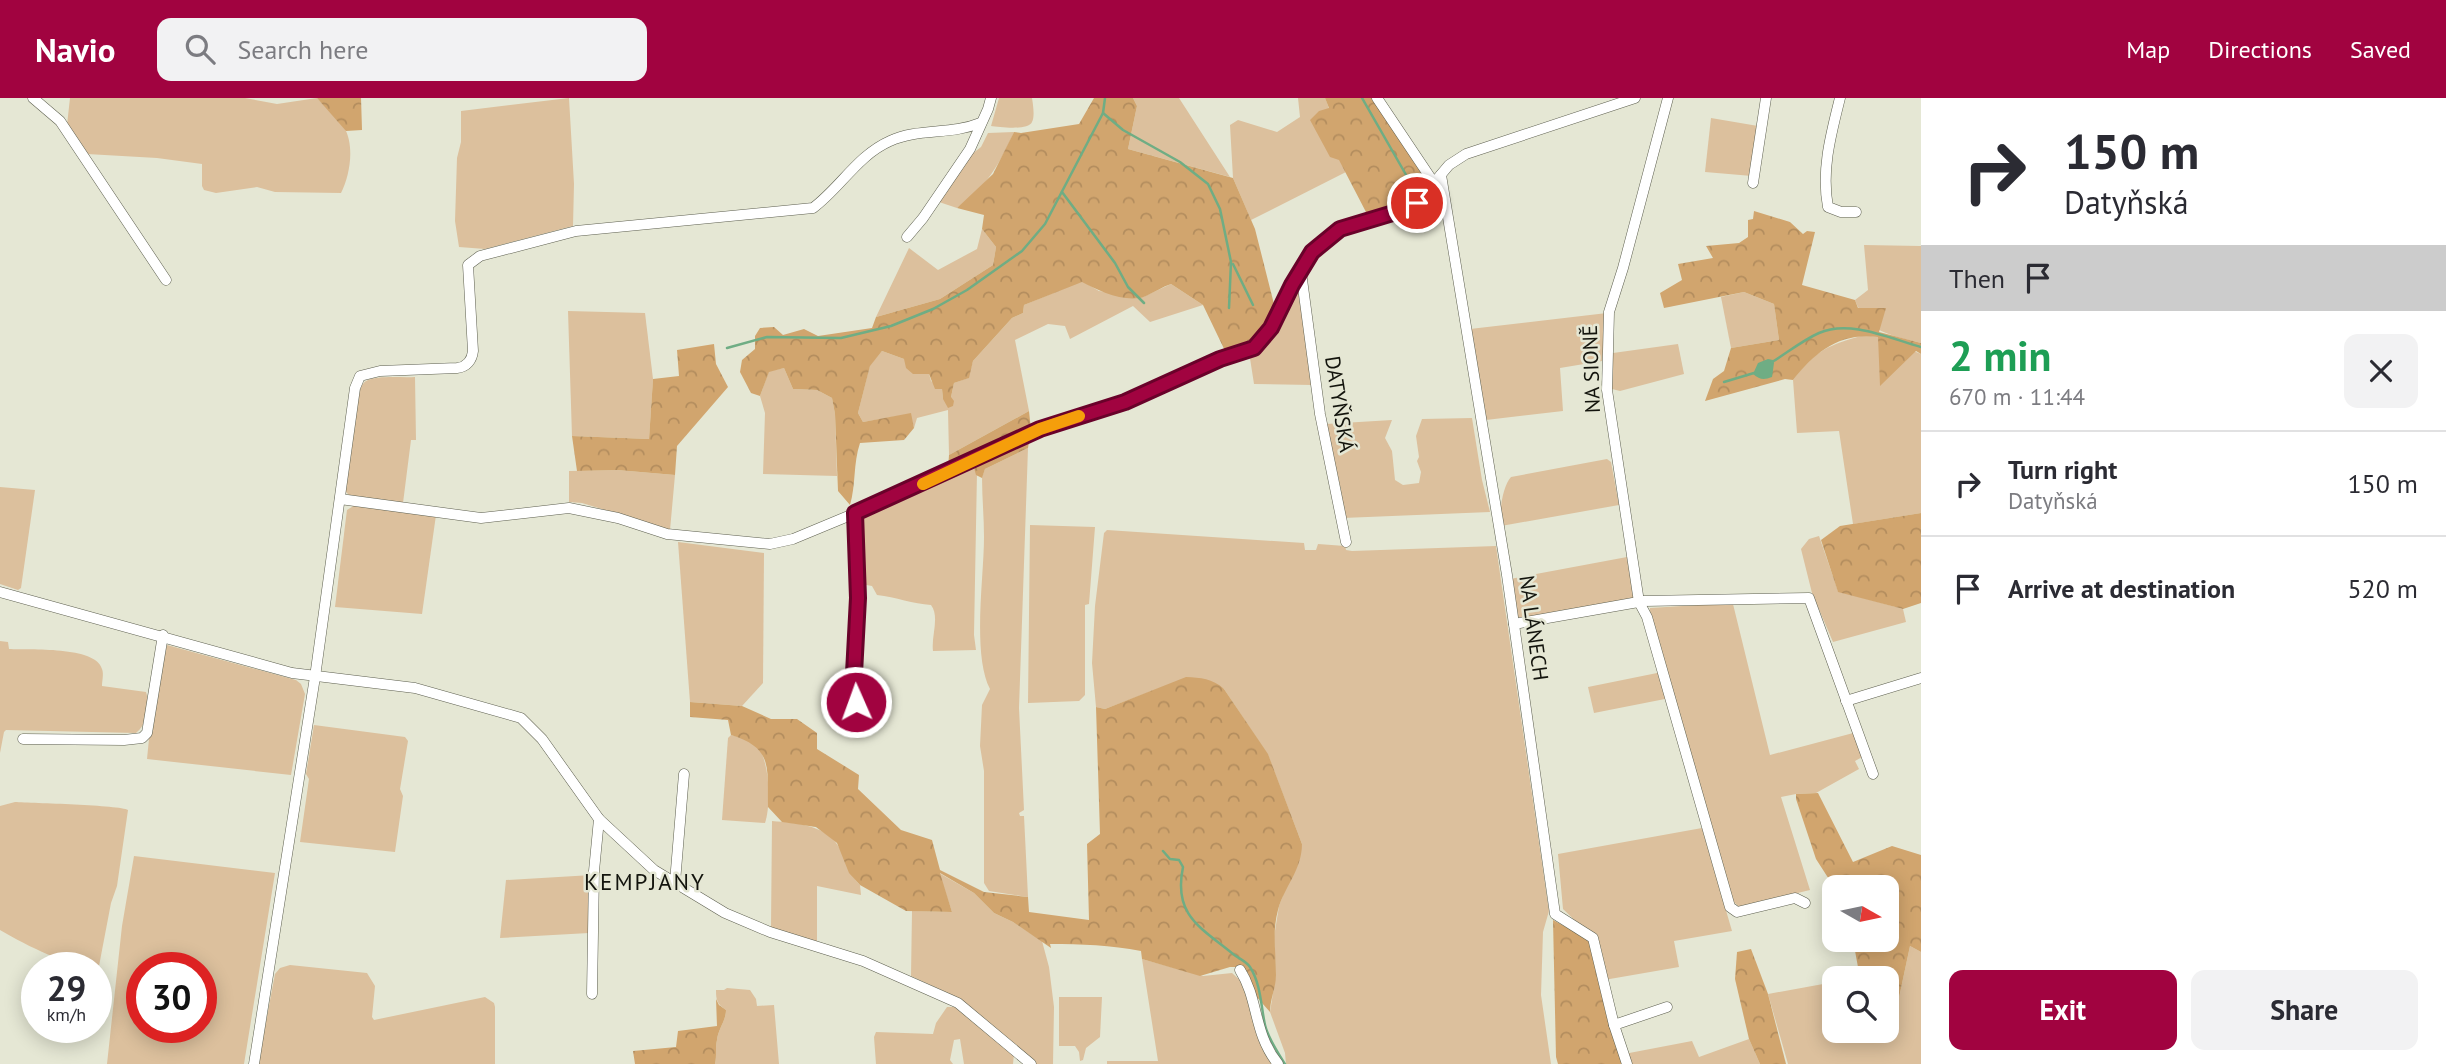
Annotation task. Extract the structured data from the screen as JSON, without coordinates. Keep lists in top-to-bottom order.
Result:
{
  "streets": {
    "street": ["NA SIONĚ", "DATYŇSKÁ", "NA LÁNECH"]
  },
  "districts": ["KEMPJANY"],
  "north": "right",
  "page": {
    "header": "Navio",
    "search": "Search here",
    "nav": ["Map", "Directions", "Saved"],
    "turn": ["150 m", "Datyňská"],
    "then": "Then",
    "heading": ["2 min", "670 m · 11:44"],
    "list": [
      {
        "name": "Turn right",
        "note": "Datyňská",
        "value": "150 m"
      },
      {
        "name": "Arrive at destination",
        "value": "520 m"
      }
    ],
    "speed": "29 km/h",
    "limit": "30",
    "buttons": ["Exit", "Share"]
  }
}
